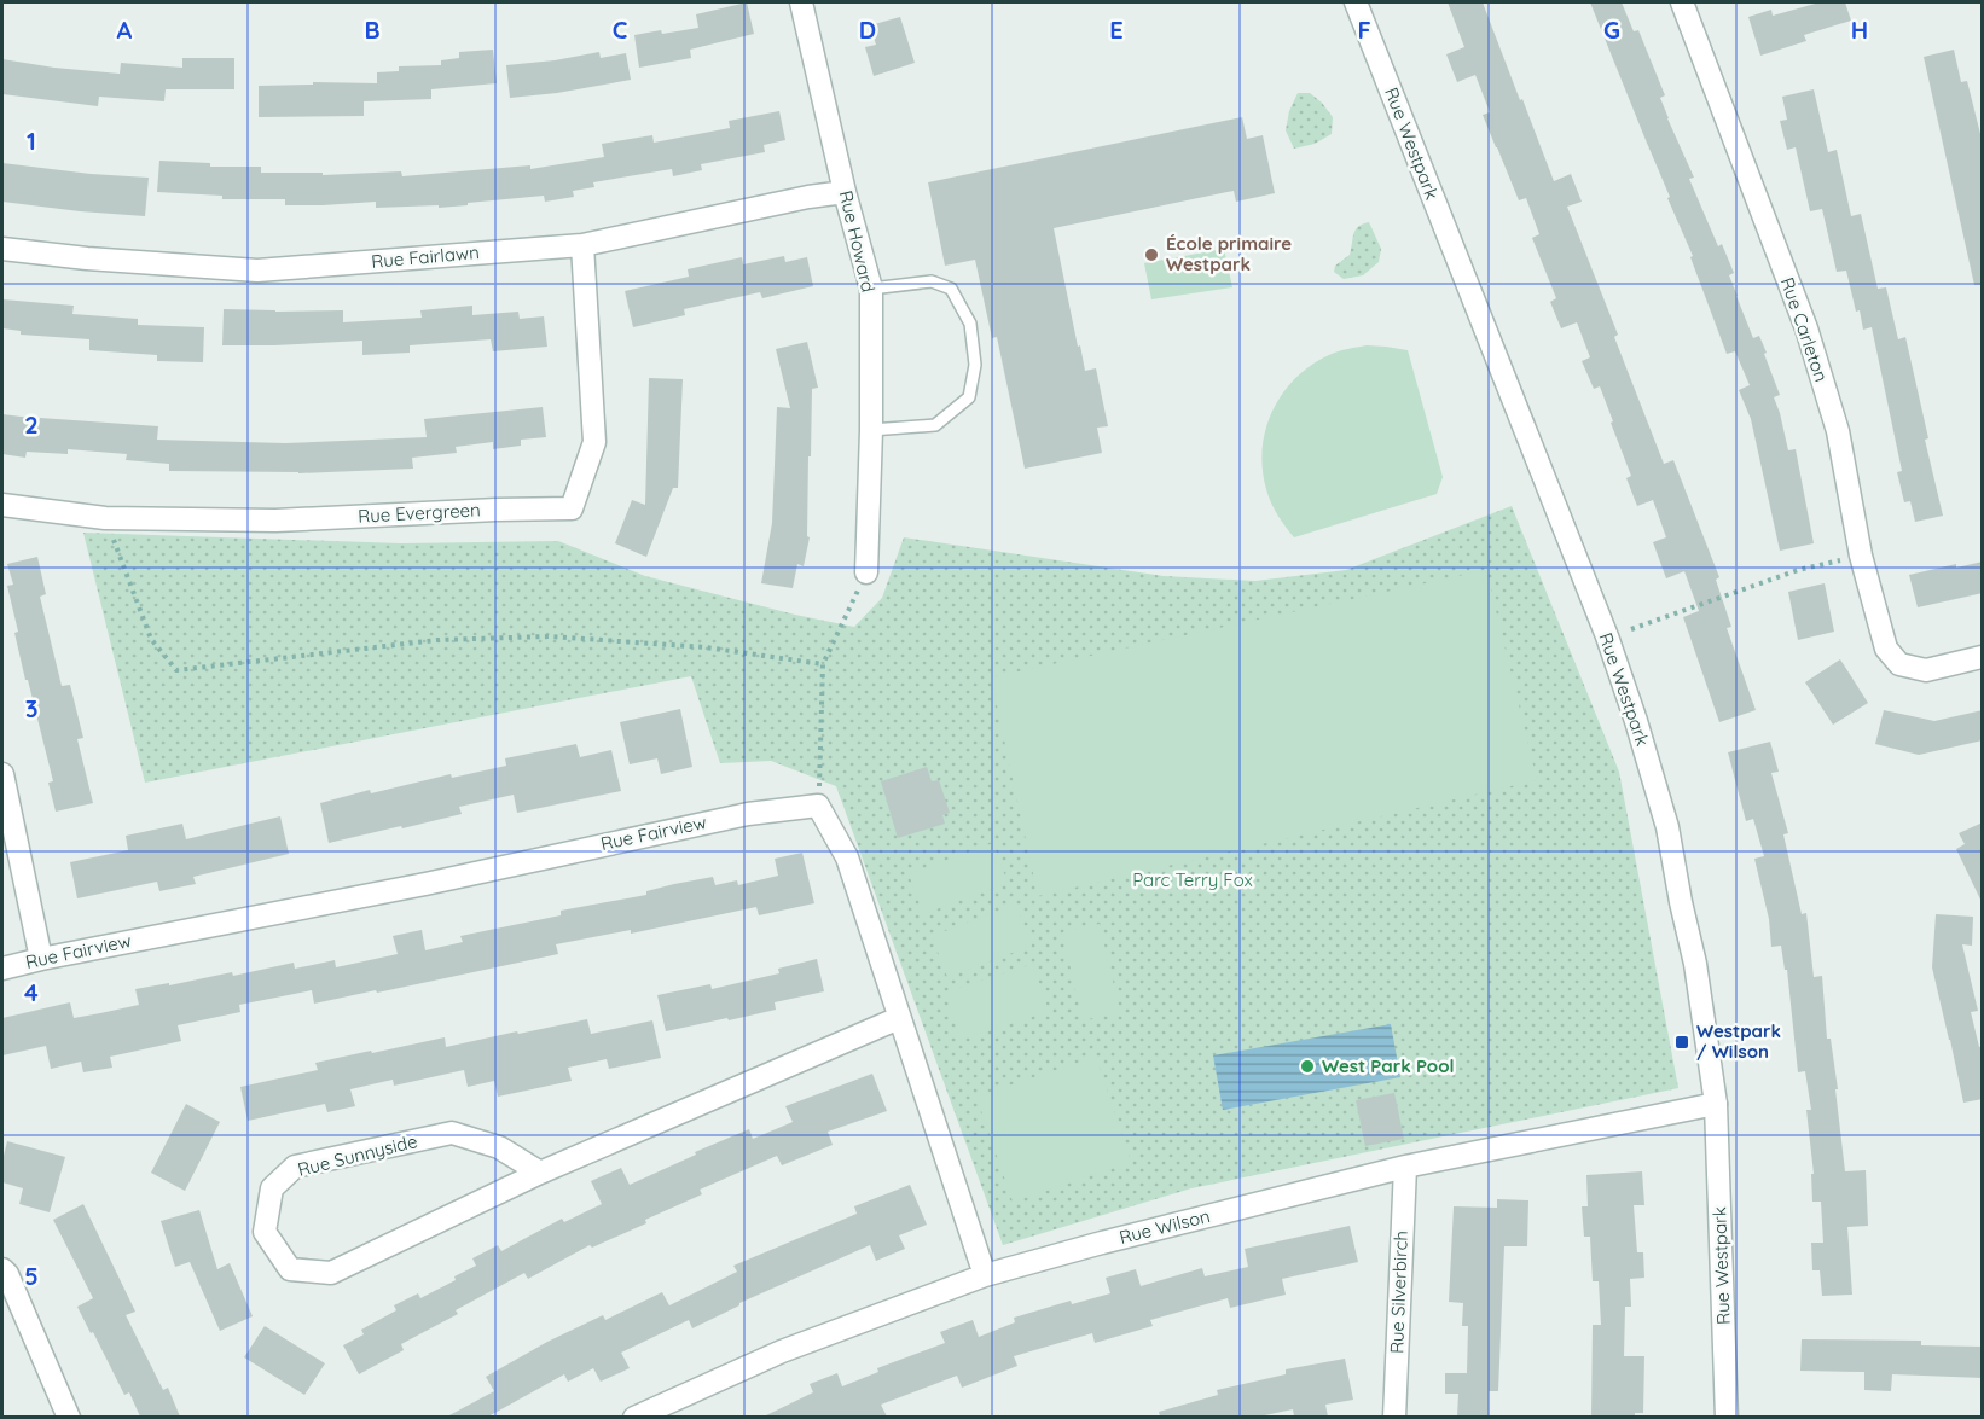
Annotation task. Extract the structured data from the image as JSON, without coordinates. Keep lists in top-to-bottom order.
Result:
{
  "streets": {
    "street": [
      "Rue Westpark",
      "Rue Howard",
      "Rue Fairlawn",
      "Rue Carleton",
      "Rue Evergreen",
      "Rue Fairview",
      "Rue Sunnyside",
      "Rue Wilson",
      "Rue Silverbirch"
    ]
  },
  "crossings": [
    ["Rue Westpark", "Rue Wilson"],
    ["Rue Howard", "Rue Fairlawn"],
    ["Rue Fairlawn", "Rue Evergreen"],
    ["Rue Wilson", "Rue Silverbirch"]
  ],
  "parks": ["Parc Terry Fox"],
  "places": {
    "other": ["École primaire Westpark", "West Park Pool"],
    "transit": ["Westpark / Wilson"]
  },
  "grid": {
    "columns": [
      "A",
      "B",
      "C",
      "D",
      "E",
      "F",
      "G",
      "H"
    ],
    "rows": [
      "1",
      "2",
      "3",
      "4",
      "5"
    ]
  }
}
